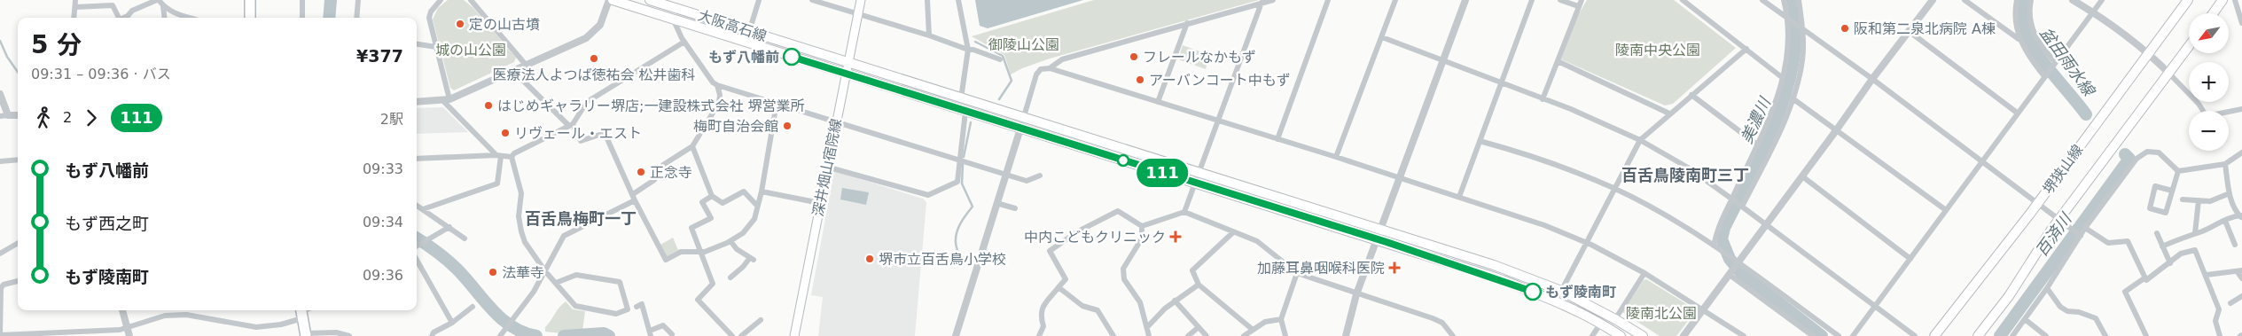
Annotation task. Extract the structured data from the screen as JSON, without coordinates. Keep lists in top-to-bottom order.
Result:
{
  "streets": {
    "main road": ["大阪高石線", "深井畑山宿院線", "堺狭山線"]
  },
  "crossings": [
    ["大阪高石線", "深井畑山宿院線"]
  ],
  "districts": ["百舌鳥陵南町三丁", "百舌鳥梅町一丁"],
  "water": ["盆田雨水線", "美濃川", "百済川"],
  "parks": [
    "御陵山公園",
    "城の山公園",
    "陵南中央公園",
    "陵南北公園"
  ],
  "places": {
    "other": [
      "定の山古墳",
      "阪和第二泉北病院 A棟",
      "もず八幡前",
      "フレールなかもず",
      "医療法人よつば徳祐会 松井歯科",
      "アーバンコート中もず",
      "はじめギャラリー堺店;一建設株式会社 堺営業所",
      "梅町自治会館",
      "リヴェール・エスト",
      "正念寺",
      "堺市立百舌鳥小学校",
      "法華寺",
      "もず陵南町"
    ],
    "health": ["中内こどもクリニック", "加藤耳鼻咽喉科医院"]
  },
  "lines": ["bus line 111"],
  "north": "bottom left",
  "page": {
    "on_map": "111",
    "map_buttons": ["+", "−"],
    "heading": ["5 分", "09:31 – 09:36 · バス", "¥377"],
    "legs": ["2", "111", "2駅"],
    "list": [
      {
        "name": "もず八幡前",
        "value": "09:33"
      },
      {
        "name": "もず西之町",
        "value": "09:34"
      },
      {
        "name": "もず陵南町",
        "value": "09:36"
      }
    ]
  }
}
